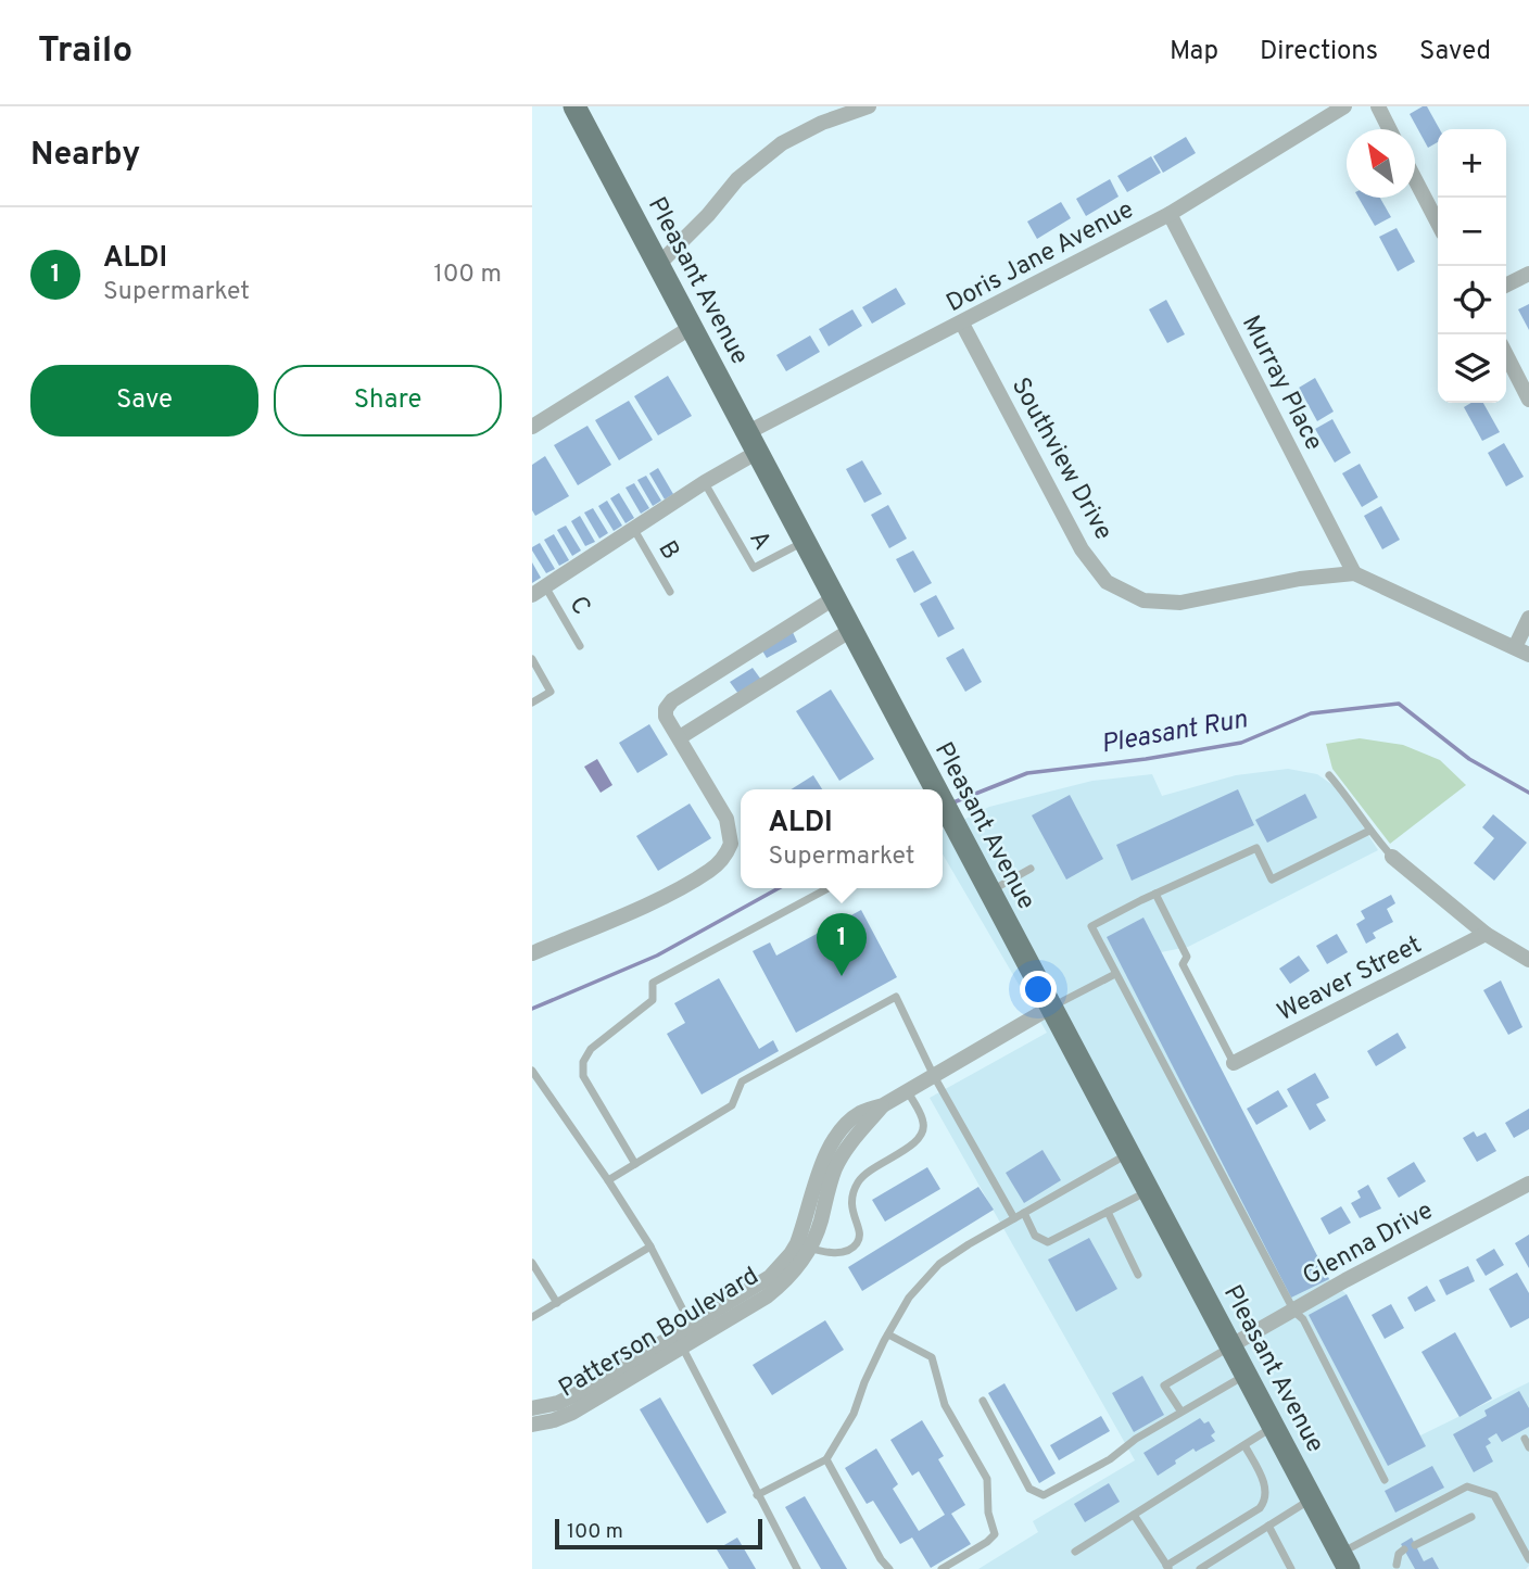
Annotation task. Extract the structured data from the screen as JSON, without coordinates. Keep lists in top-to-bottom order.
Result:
{
  "streets": {
    "main road": ["Pleasant Avenue"],
    "street": [
      "Doris Jane Avenue",
      "Murray Place",
      "Southview Drive",
      "Weaver Street",
      "Glenna Drive",
      "Patterson Boulevard"
    ],
    "lane": ["A", "B", "C"]
  },
  "crossings": [
    ["Doris Jane Avenue", "Pleasant Avenue"],
    ["Doris Jane Avenue", "Murray Place"],
    ["Doris Jane Avenue", "Southview Drive"],
    ["Doris Jane Avenue", "A"],
    ["Doris Jane Avenue", "B"],
    ["Doris Jane Avenue", "C"],
    ["Pleasant Avenue", "A"],
    ["Pleasant Avenue", "Glenna Drive"],
    ["Pleasant Avenue", "Patterson Boulevard"],
    ["Murray Place", "Southview Drive"]
  ],
  "water": ["Pleasant Run"],
  "scale_bar": "100 m",
  "north": "top left",
  "page": {
    "header": "Trailo",
    "nav": ["Map", "Directions", "Saved"],
    "heading": "Nearby",
    "map_buttons": ["+", "−"],
    "list": [
      {
        "mark": "1",
        "name": "ALDI",
        "note": "Supermarket",
        "value": "100 m"
      }
    ],
    "buttons": ["Save", "Share"],
    "popup": ["ALDI", "Supermarket"],
    "pins": "1",
    "scale": "100 m"
  }
}
